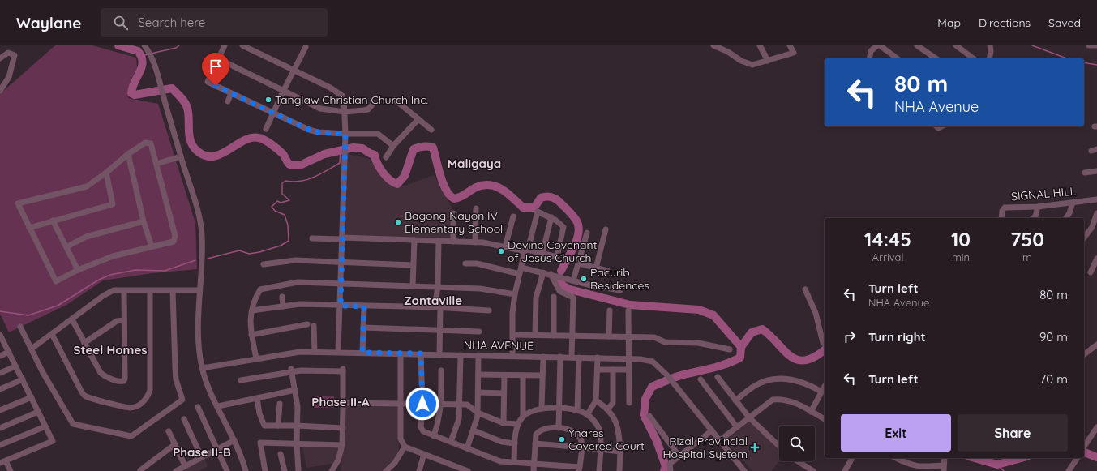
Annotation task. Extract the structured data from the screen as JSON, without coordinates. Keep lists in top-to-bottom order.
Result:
{
  "streets": {
    "street": ["SIGNAL HILL", "NHA AVENUE"]
  },
  "districts": [
    "Maligaya",
    "Zontaville",
    "Steel Homes",
    "Phase II-A",
    "Phase II-B"
  ],
  "places": {
    "other": [
      "Tanglaw Christian Church Inc.",
      "Bagong Nayon IV Elementary School",
      "Devine Covenant of Jesus Church",
      "Pacurib Residences",
      "Ynares Covered Court"
    ],
    "health": ["Rizal Provincial Hospital System"]
  },
  "page": {
    "header": "Waylane",
    "search": "Search here",
    "nav": ["Map", "Directions", "Saved"],
    "turn": ["80 m", "NHA Avenue"],
    "eta": [
      "14:45",
      "Arrival",
      "10",
      "min",
      "750",
      "m"
    ],
    "list": [
      {
        "name": "Turn left",
        "note": "NHA Avenue",
        "value": "80 m"
      },
      {
        "name": "Turn right",
        "value": "90 m"
      },
      {
        "name": "Turn left",
        "value": "70 m"
      }
    ],
    "buttons": ["Exit", "Share"]
  }
}
